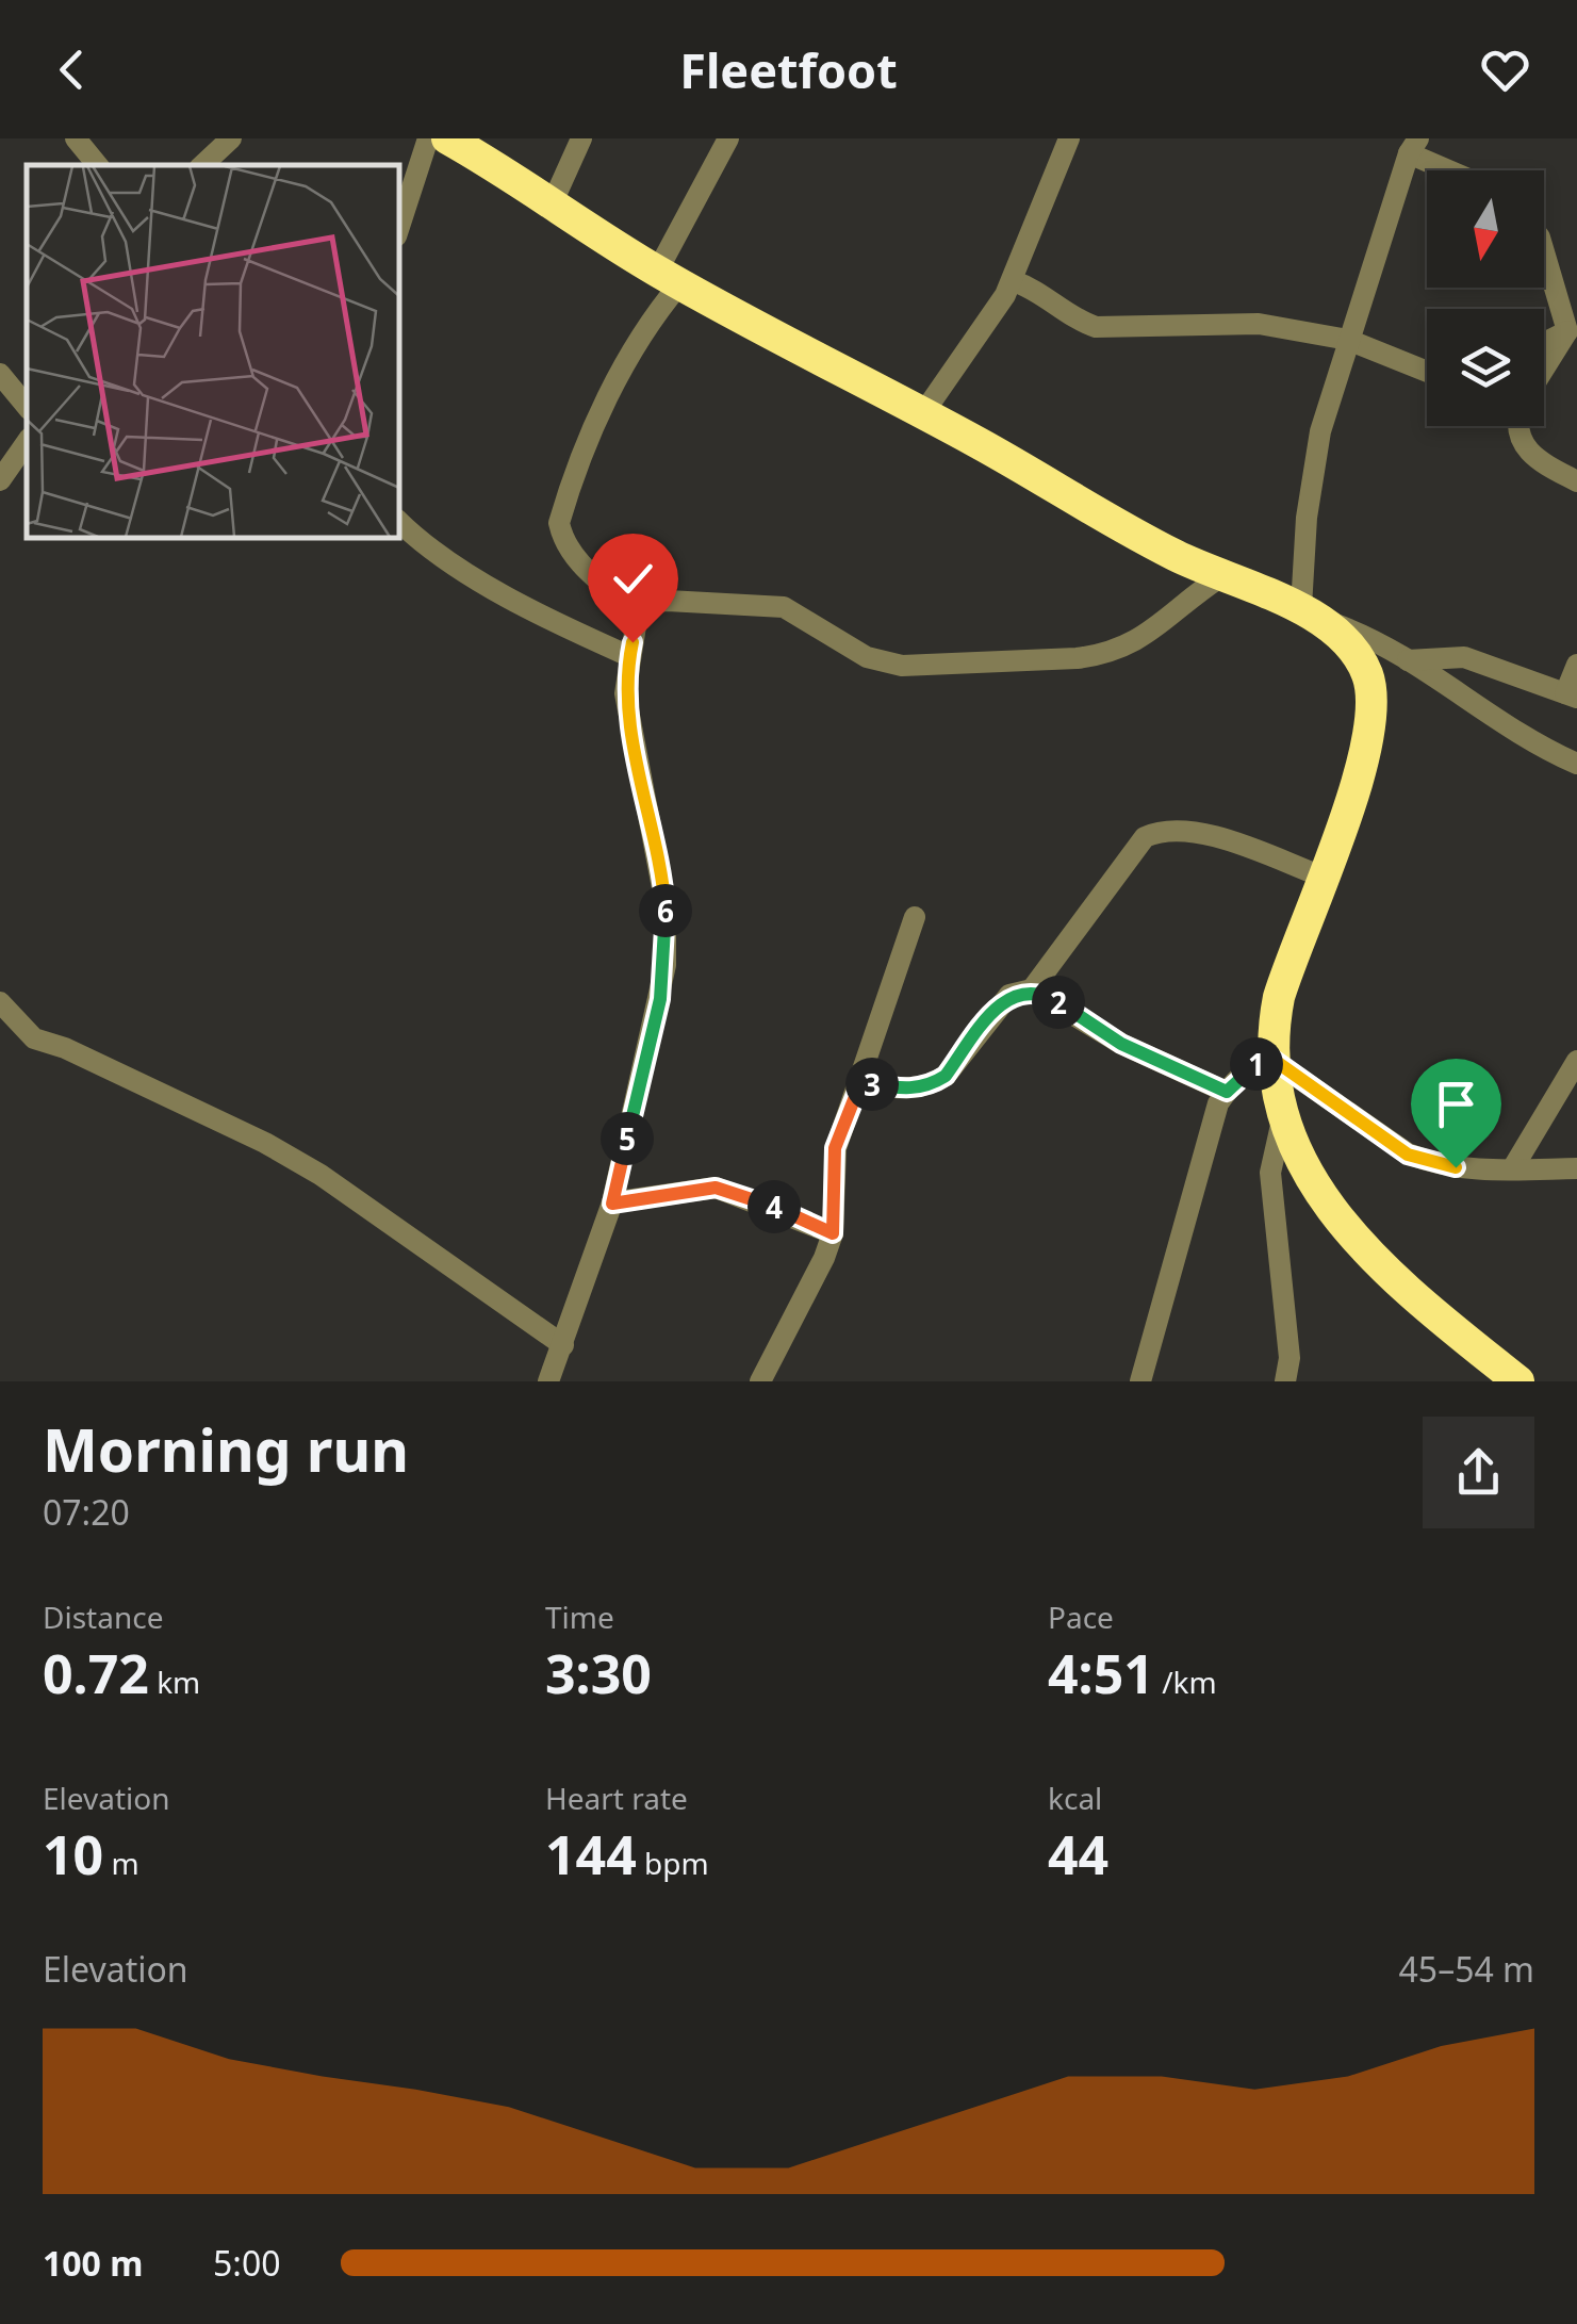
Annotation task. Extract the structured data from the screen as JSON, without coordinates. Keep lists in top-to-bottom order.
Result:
{
  "north": "bottom",
  "page": {
    "header": "Fleetfoot",
    "pins": [
      "6",
      "2",
      "1",
      "3",
      "5",
      "4"
    ],
    "heading": ["Morning run", "07:20"],
    "stats": [
      ["Distance", "0.72 km"],
      ["Time", "3:30"],
      ["Pace", "4:51 /km"],
      ["Elevation", "10 m"],
      ["Heart rate", "144 bpm"],
      ["kcal", "44"]
    ],
    "chart": ["Elevation", "45–54 m"],
    "list": [
      {
        "name": "100 m",
        "note": "5:00"
      }
    ]
  }
}
